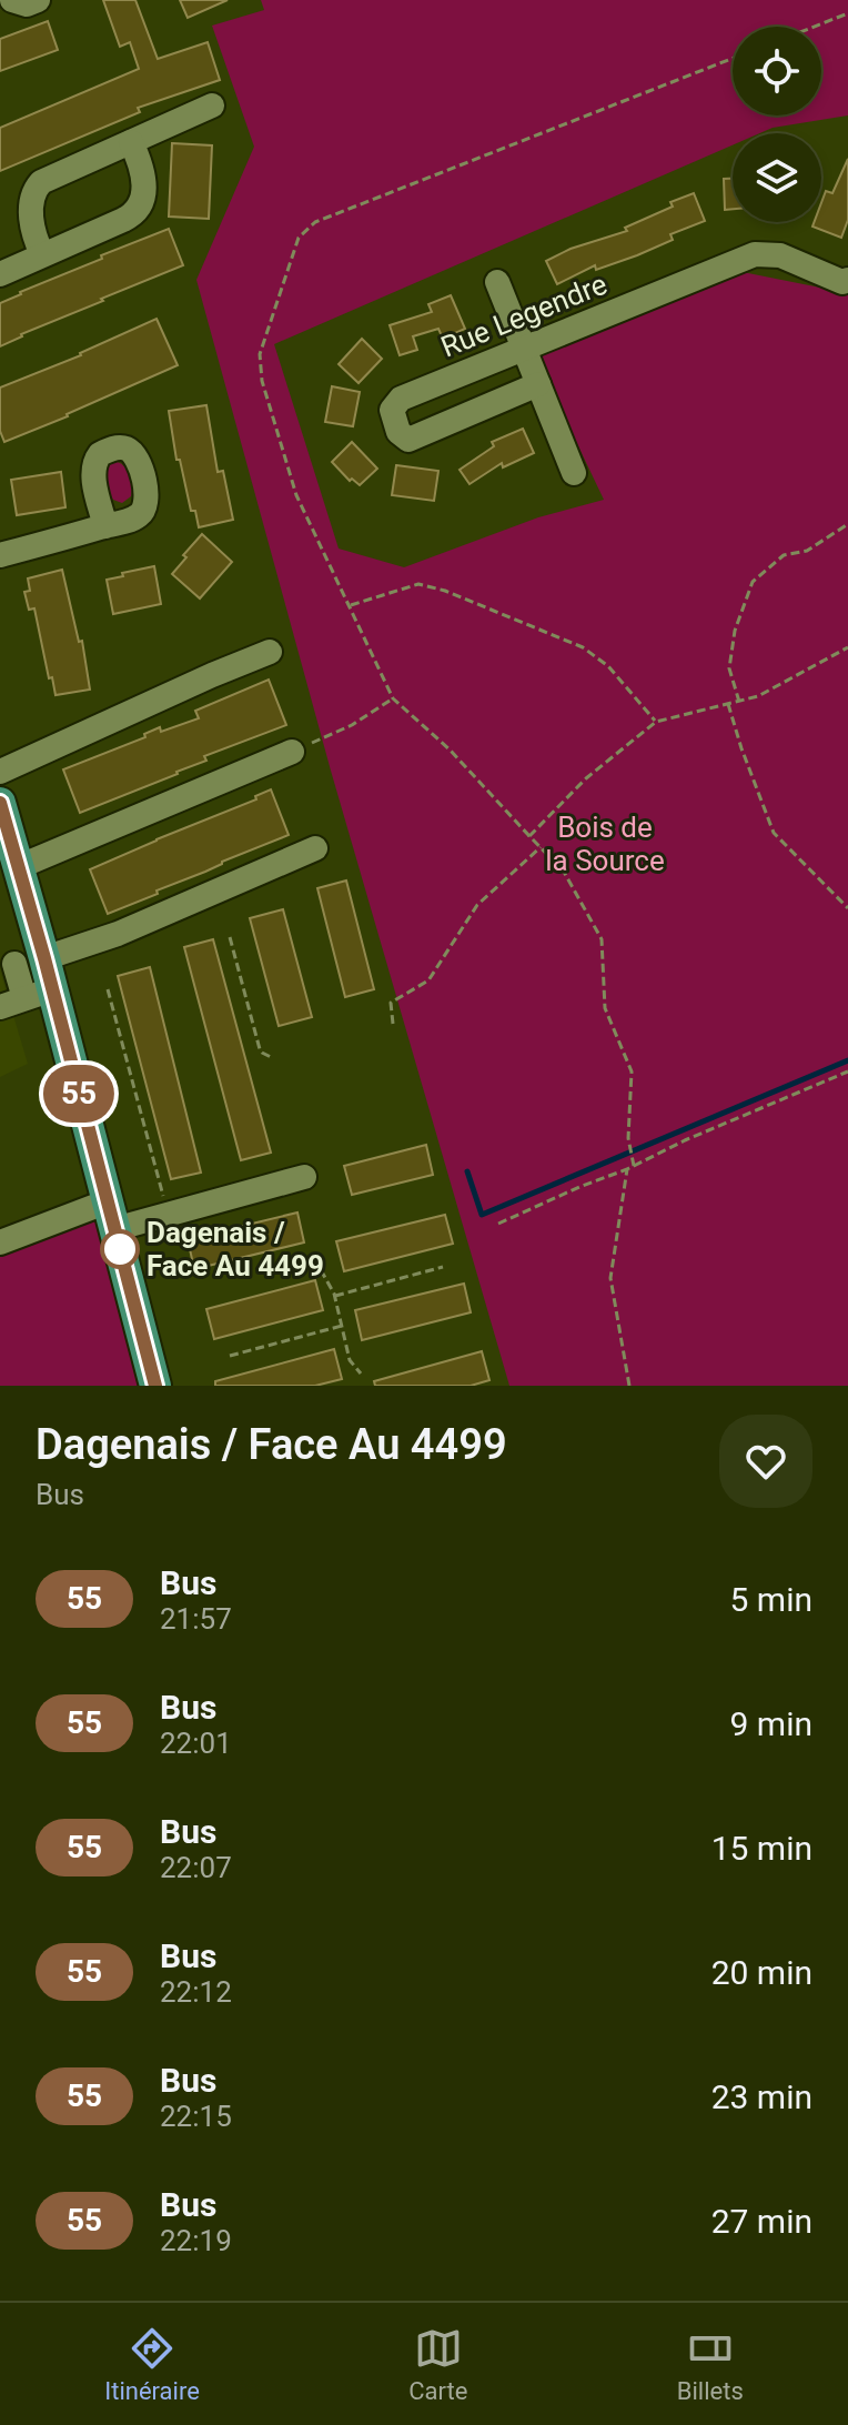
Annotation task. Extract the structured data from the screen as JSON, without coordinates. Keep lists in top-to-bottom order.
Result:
{
  "streets": {
    "street": ["Rue Legendre"]
  },
  "parks": ["Bois de la Source"],
  "places": ["Dagenais / Face Au 4499"],
  "lines": ["bus line 55"],
  "page": {
    "on_map": "55",
    "heading": ["Dagenais / Face Au 4499", "Bus"],
    "list": [
      {
        "mark": "55",
        "name": "Bus",
        "note": "21:57",
        "value": "5 min"
      },
      {
        "mark": "55",
        "name": "Bus",
        "note": "22:01",
        "value": "9 min"
      },
      {
        "mark": "55",
        "name": "Bus",
        "note": "22:07",
        "value": "15 min"
      },
      {
        "mark": "55",
        "name": "Bus",
        "note": "22:12",
        "value": "20 min"
      },
      {
        "mark": "55",
        "name": "Bus",
        "note": "22:15",
        "value": "23 min"
      },
      {
        "mark": "55",
        "name": "Bus",
        "note": "22:19",
        "value": "27 min"
      }
    ],
    "tabs": ["Itinéraire", "Carte", "Billets"]
  }
}
